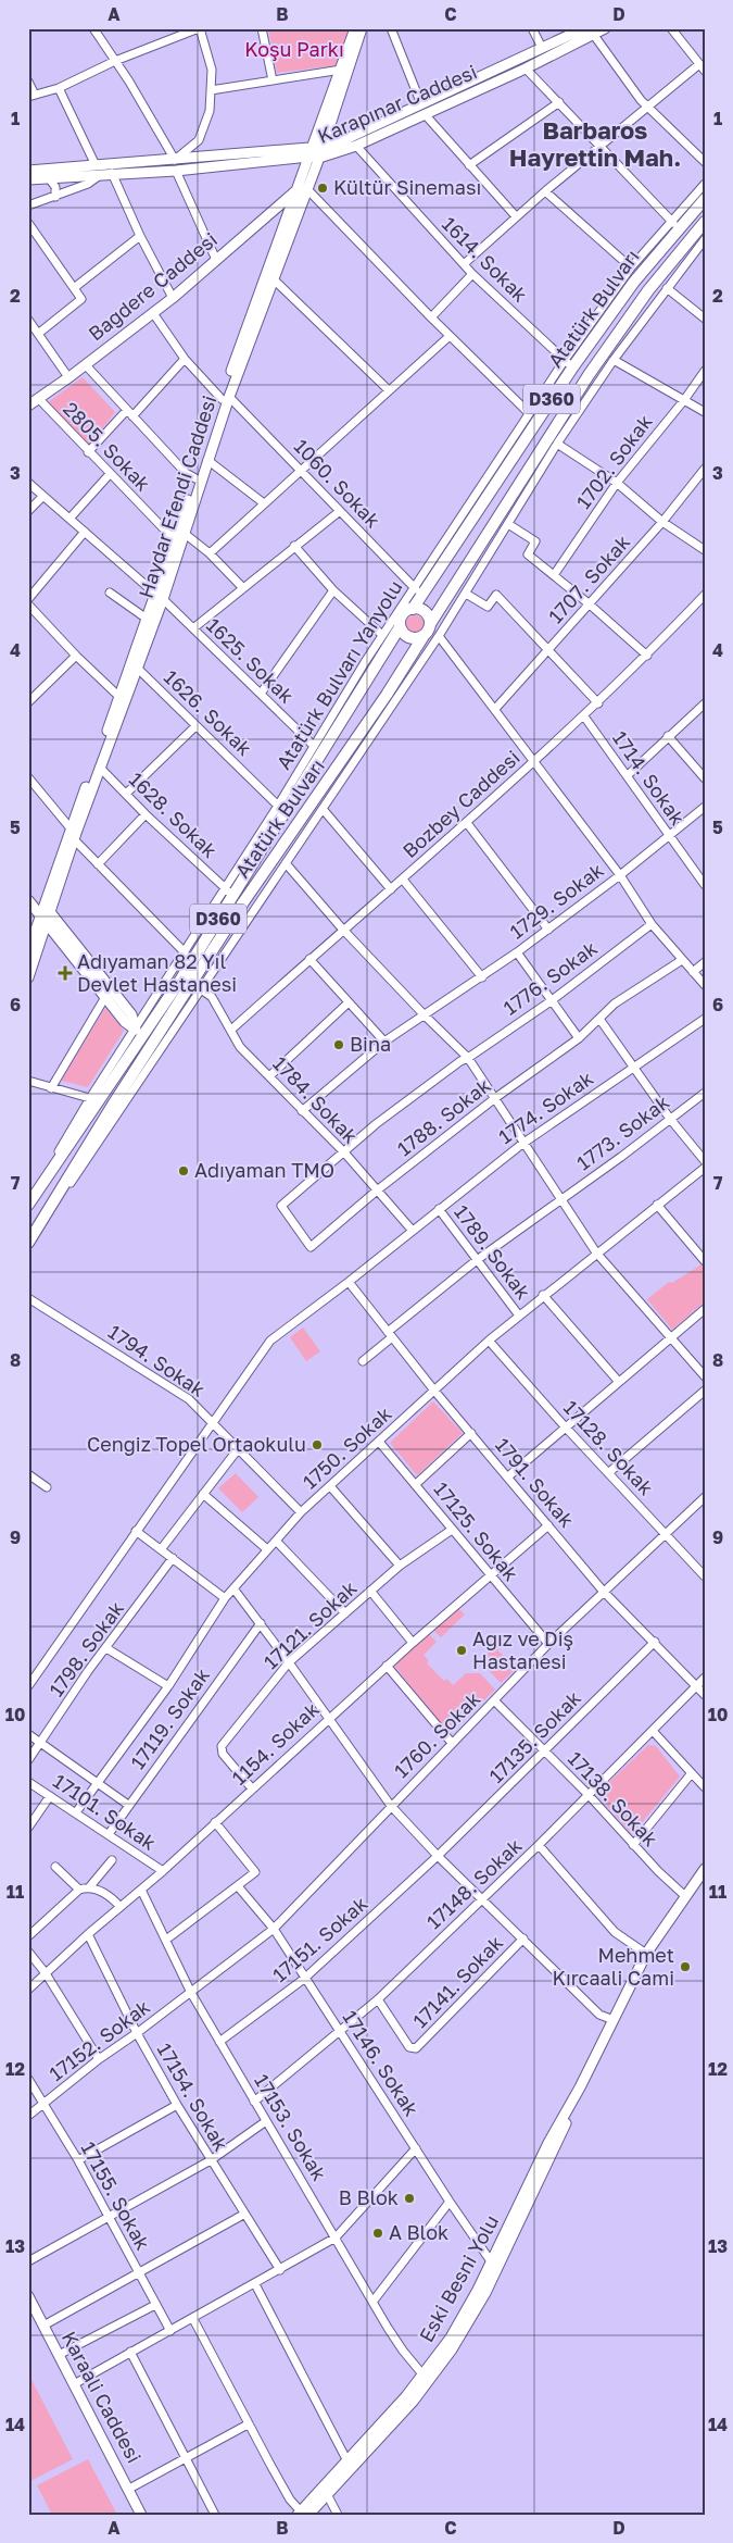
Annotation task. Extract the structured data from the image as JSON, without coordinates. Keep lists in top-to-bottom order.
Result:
{
  "streets": {
    "highway": ["Atatürk Bulvarı", "D360"],
    "main road": [
      "Karapınar Caddesi",
      "Bagdere Caddesi",
      "Haydar Efendi Caddesi",
      "Eski Besni Yolu",
      "Karaali Caddesi"
    ],
    "street": [
      "1614. Sokak",
      "2805. Sokak",
      "1702. Sokak",
      "1060. Sokak",
      "1707. Sokak",
      "1625. Sokak",
      "Atatürk Bulvarı Yanyolu",
      "1626. Sokak",
      "1714. Sokak",
      "Bozbey Caddesi",
      "1628. Sokak",
      "1729. Sokak",
      "1776. Sokak",
      "1784. Sokak",
      "1774. Sokak",
      "1788. Sokak",
      "1773. Sokak",
      "1789. Sokak",
      "1794. Sokak",
      "1750. Sokak",
      "17128. Sokak",
      "1791. Sokak",
      "17125. Sokak",
      "17121. Sokak",
      "1798. Sokak",
      "17119. Sokak",
      "1760. Sokak",
      "17135. Sokak",
      "1154. Sokak",
      "17138. Sokak",
      "17101. Sokak",
      "17148. Sokak",
      "17151. Sokak",
      "17141. Sokak",
      "17152. Sokak",
      "17146. Sokak",
      "17154. Sokak",
      "17153. Sokak",
      "17155. Sokak"
    ]
  },
  "crossings": [
    ["Karapınar Caddesi", "1614. Sokak"],
    ["Karapınar Caddesi", "Haydar Efendi Caddesi"],
    ["1614. Sokak", "Atatürk Bulvarı"],
    ["Bagdere Caddesi", "2805. Sokak"],
    ["Bagdere Caddesi", "1060. Sokak"],
    ["Bagdere Caddesi", "Haydar Efendi Caddesi"],
    ["Atatürk Bulvarı", "1060. Sokak"],
    ["Atatürk Bulvarı", "Atatürk Bulvarı Yanyolu"],
    ["Atatürk Bulvarı", "1628. Sokak"],
    ["Atatürk Bulvarı", "1784. Sokak"],
    ["2805. Sokak", "Haydar Efendi Caddesi"],
    ["1060. Sokak", "Haydar Efendi Caddesi"],
    ["1060. Sokak", "Atatürk Bulvarı Yanyolu"],
    ["Haydar Efendi Caddesi", "1625. Sokak"],
    ["Haydar Efendi Caddesi", "1626. Sokak"],
    ["Haydar Efendi Caddesi", "1628. Sokak"],
    ["1625. Sokak", "Atatürk Bulvarı Yanyolu"],
    ["Atatürk Bulvarı Yanyolu", "1626. Sokak"],
    ["Atatürk Bulvarı Yanyolu", "1628. Sokak"],
    ["1714. Sokak", "Bozbey Caddesi"],
    ["1714. Sokak", "1729. Sokak"],
    ["Bozbey Caddesi", "1784. Sokak"],
    ["1729. Sokak", "1784. Sokak"],
    ["1776. Sokak", "1784. Sokak"],
    ["1776. Sokak", "1788. Sokak"],
    ["1784. Sokak", "1774. Sokak"],
    ["1784. Sokak", "1788. Sokak"],
    ["1774. Sokak", "1789. Sokak"],
    ["1774. Sokak", "1794. Sokak"],
    ["1774. Sokak", "1791. Sokak"],
    ["1773. Sokak", "1789. Sokak"],
    ["1773. Sokak", "1791. Sokak"],
    ["1789. Sokak", "1750. Sokak"],
    ["1794. Sokak", "1750. Sokak"],
    ["1750. Sokak", "17128. Sokak"],
    ["1750. Sokak", "1791. Sokak"],
    ["1750. Sokak", "17125. Sokak"],
    ["1750. Sokak", "17101. Sokak"],
    ["17128. Sokak", "1760. Sokak"],
    ["1791. Sokak", "1760. Sokak"],
    ["1791. Sokak", "17135. Sokak"],
    ["1791. Sokak", "1154. Sokak"],
    ["1791. Sokak", "17148. Sokak"],
    ["17125. Sokak", "17121. Sokak"],
    ["17125. Sokak", "1760. Sokak"],
    ["17125. Sokak", "1154. Sokak"],
    ["17121. Sokak", "1154. Sokak"],
    ["17119. Sokak", "17101. Sokak"],
    ["1760. Sokak", "17138. Sokak"],
    ["1760. Sokak", "17152. Sokak"],
    ["1760. Sokak", "17146. Sokak"],
    ["1760. Sokak", "17153. Sokak"],
    ["17135. Sokak", "17138. Sokak"],
    ["17135. Sokak", "17151. Sokak"],
    ["1154. Sokak", "17101. Sokak"],
    ["1154. Sokak", "17154. Sokak"],
    ["1154. Sokak", "17153. Sokak"],
    ["17138. Sokak", "17148. Sokak"],
    ["17138. Sokak", "Eski Besni Yolu"],
    ["17148. Sokak", "17141. Sokak"],
    ["17148. Sokak", "17146. Sokak"],
    ["17148. Sokak", "17153. Sokak"],
    ["17151. Sokak", "17146. Sokak"],
    ["17151. Sokak", "17153. Sokak"],
    ["17152. Sokak", "17154. Sokak"],
    ["17152. Sokak", "17153. Sokak"],
    ["17152. Sokak", "17155. Sokak"],
    ["17146. Sokak", "Eski Besni Yolu"],
    ["17153. Sokak", "Eski Besni Yolu"]
  ],
  "districts": ["Barbaros Hayrettin Mah."],
  "parks": ["Koşu Parkı"],
  "places": {
    "other": [
      "Kültür Sineması",
      "Bina",
      "Adıyaman TMO",
      "Cengiz Topel Ortaokulu",
      "Ağız ve Diş Hastanesi",
      "Mehmet Kırcaali Cami",
      "B Blok",
      "A Blok"
    ],
    "health": ["Adıyaman 82 Yıl Devlet Hastanesi"]
  },
  "grid": {
    "columns": [
      "A",
      "B",
      "C",
      "D"
    ],
    "rows": [
      "1",
      "2",
      "3",
      "4",
      "5",
      "6",
      "7",
      "8",
      "9",
      "10",
      "11",
      "12",
      "13",
      "14"
    ]
  }
}
